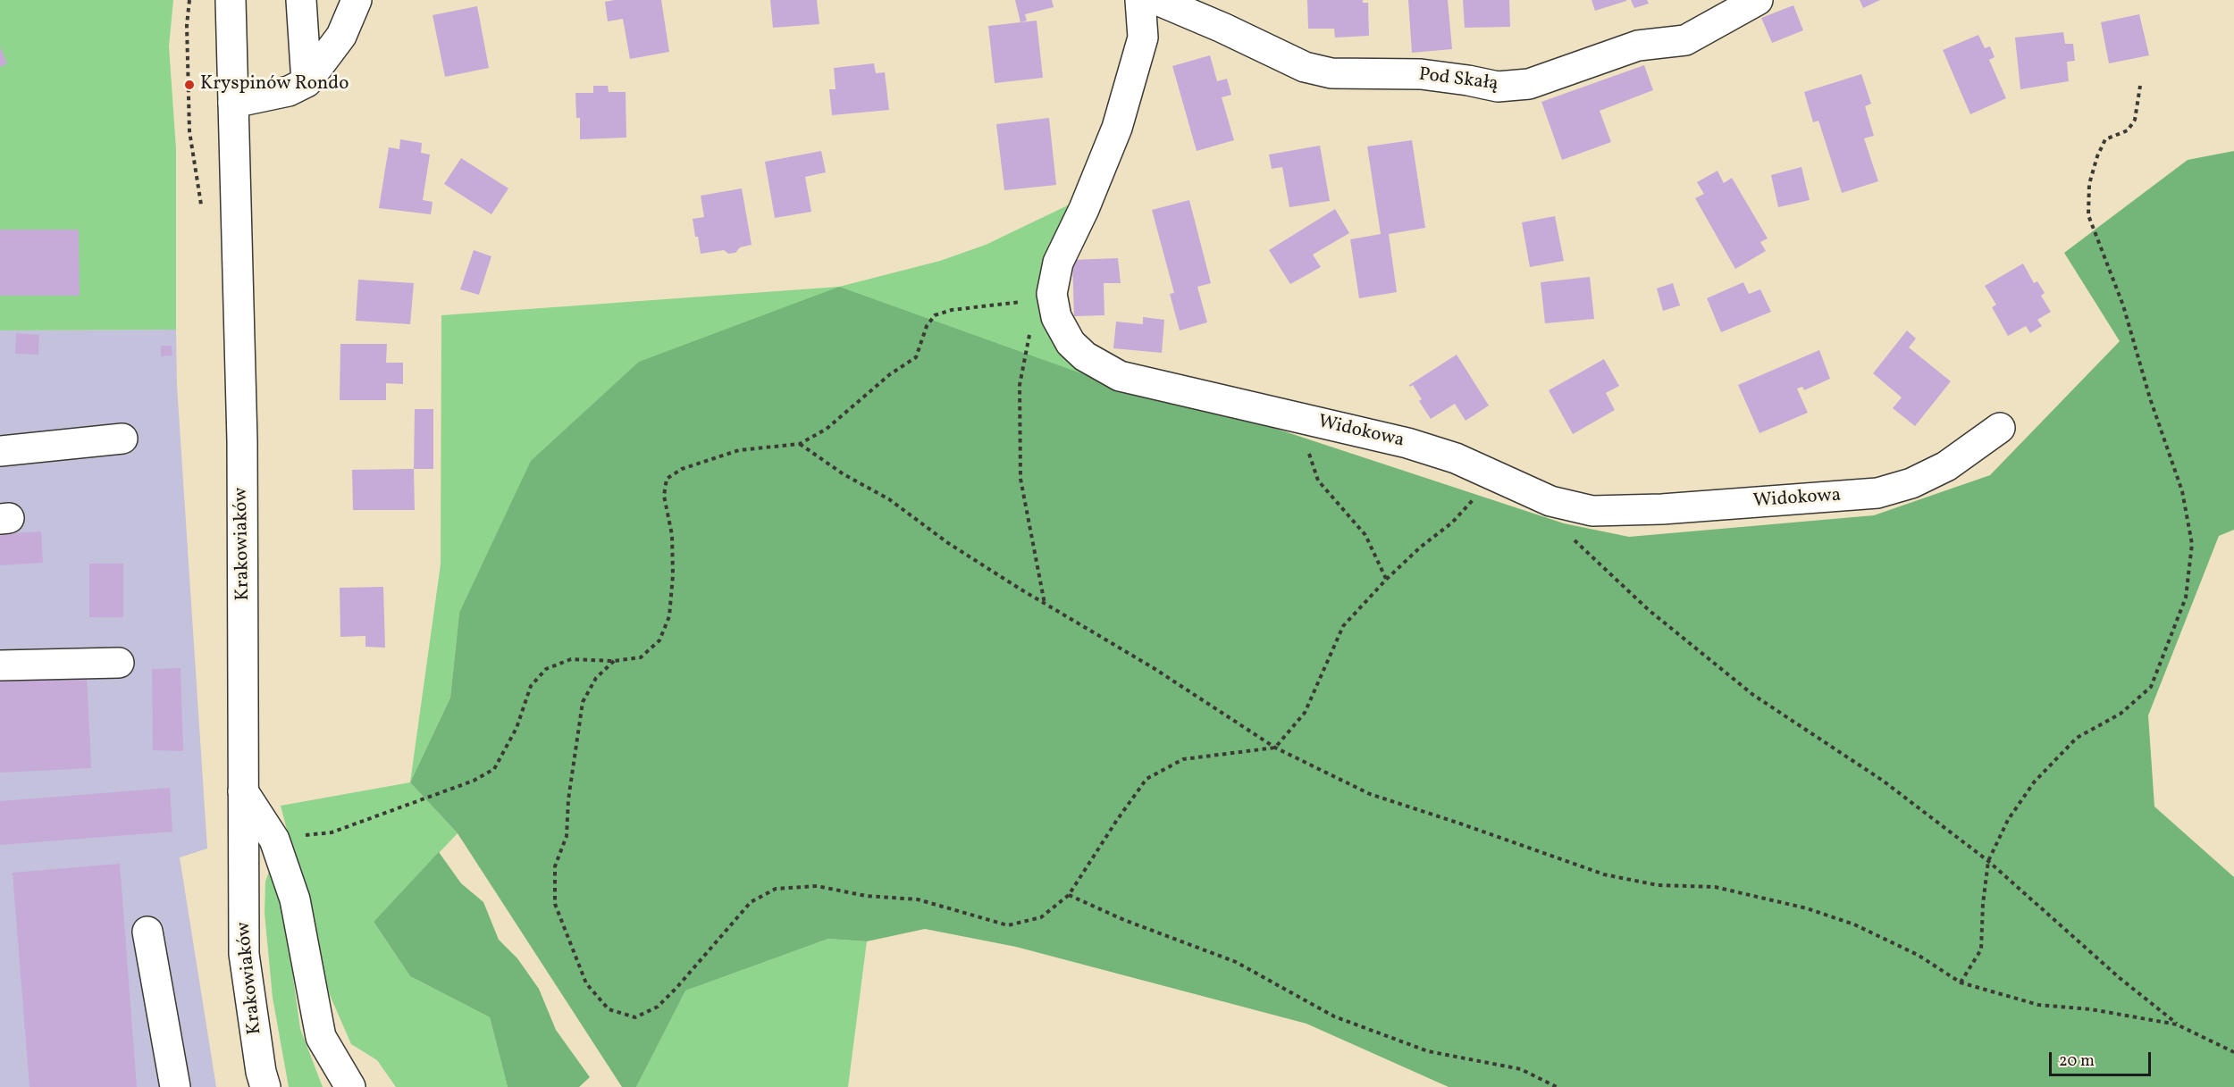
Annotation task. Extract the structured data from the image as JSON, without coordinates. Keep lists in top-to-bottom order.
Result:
{
  "streets": {
    "street": ["Pod Skałą", "Widokowa", "Krakowiaków"]
  },
  "places": ["Kryspinów Rondo"],
  "scale_bar": "20 m"
}
